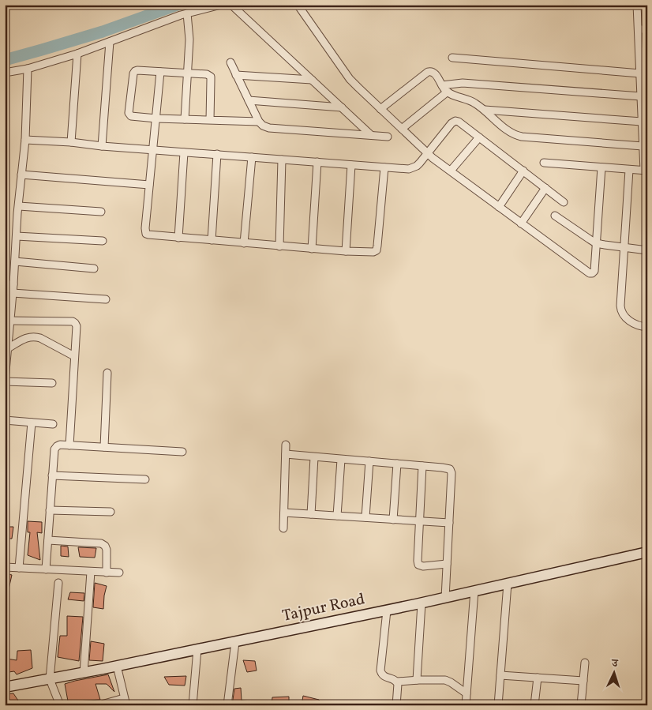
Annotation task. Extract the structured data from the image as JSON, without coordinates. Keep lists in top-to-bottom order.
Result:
{
  "streets": {
    "main road": ["Tajpur Road"]
  },
  "north": "top"
}
